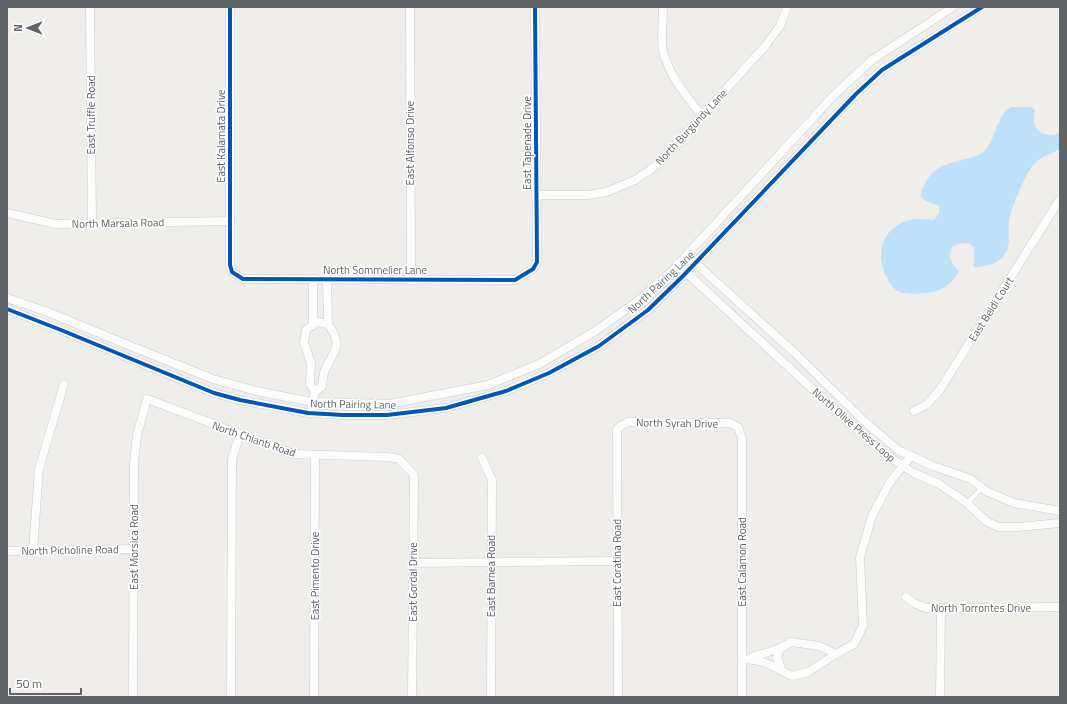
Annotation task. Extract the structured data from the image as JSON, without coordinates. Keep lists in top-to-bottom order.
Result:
{
  "streets": {
    "street": [
      "East Truffle Road",
      "North Burgundy Lane",
      "East Kalamata Drive",
      "East Alfonso Drive",
      "East Tapenade Drive",
      "North Marsala Road",
      "North Sommelier Lane",
      "North Pairing Lane",
      "East Beldi Court",
      "North Syrah Drive",
      "North Olive Press Loop",
      "North Chianti Road",
      "East Morsica Road",
      "North Picholine Road",
      "East Calamon Road",
      "East Coratina Road",
      "East Pimento Drive",
      "East Barnea Road",
      "East Gordal Drive",
      "North Torrontes Drive"
    ]
  },
  "crossings": [
    ["East Truffle Road", "North Marsala Road"],
    ["North Burgundy Lane", "East Tapenade Drive"],
    ["East Kalamata Drive", "North Marsala Road"],
    ["East Kalamata Drive", "North Sommelier Lane"],
    ["East Alfonso Drive", "North Sommelier Lane"],
    ["East Tapenade Drive", "North Sommelier Lane"],
    ["North Pairing Lane", "North Olive Press Loop"],
    ["North Syrah Drive", "East Calamon Road"],
    ["North Syrah Drive", "East Coratina Road"],
    ["North Chianti Road", "East Morsica Road"],
    ["North Chianti Road", "East Pimento Drive"],
    ["North Chianti Road", "East Gordal Drive"],
    ["East Morsica Road", "North Picholine Road"]
  ],
  "scale_bar": "50 m",
  "north": "left"
}
